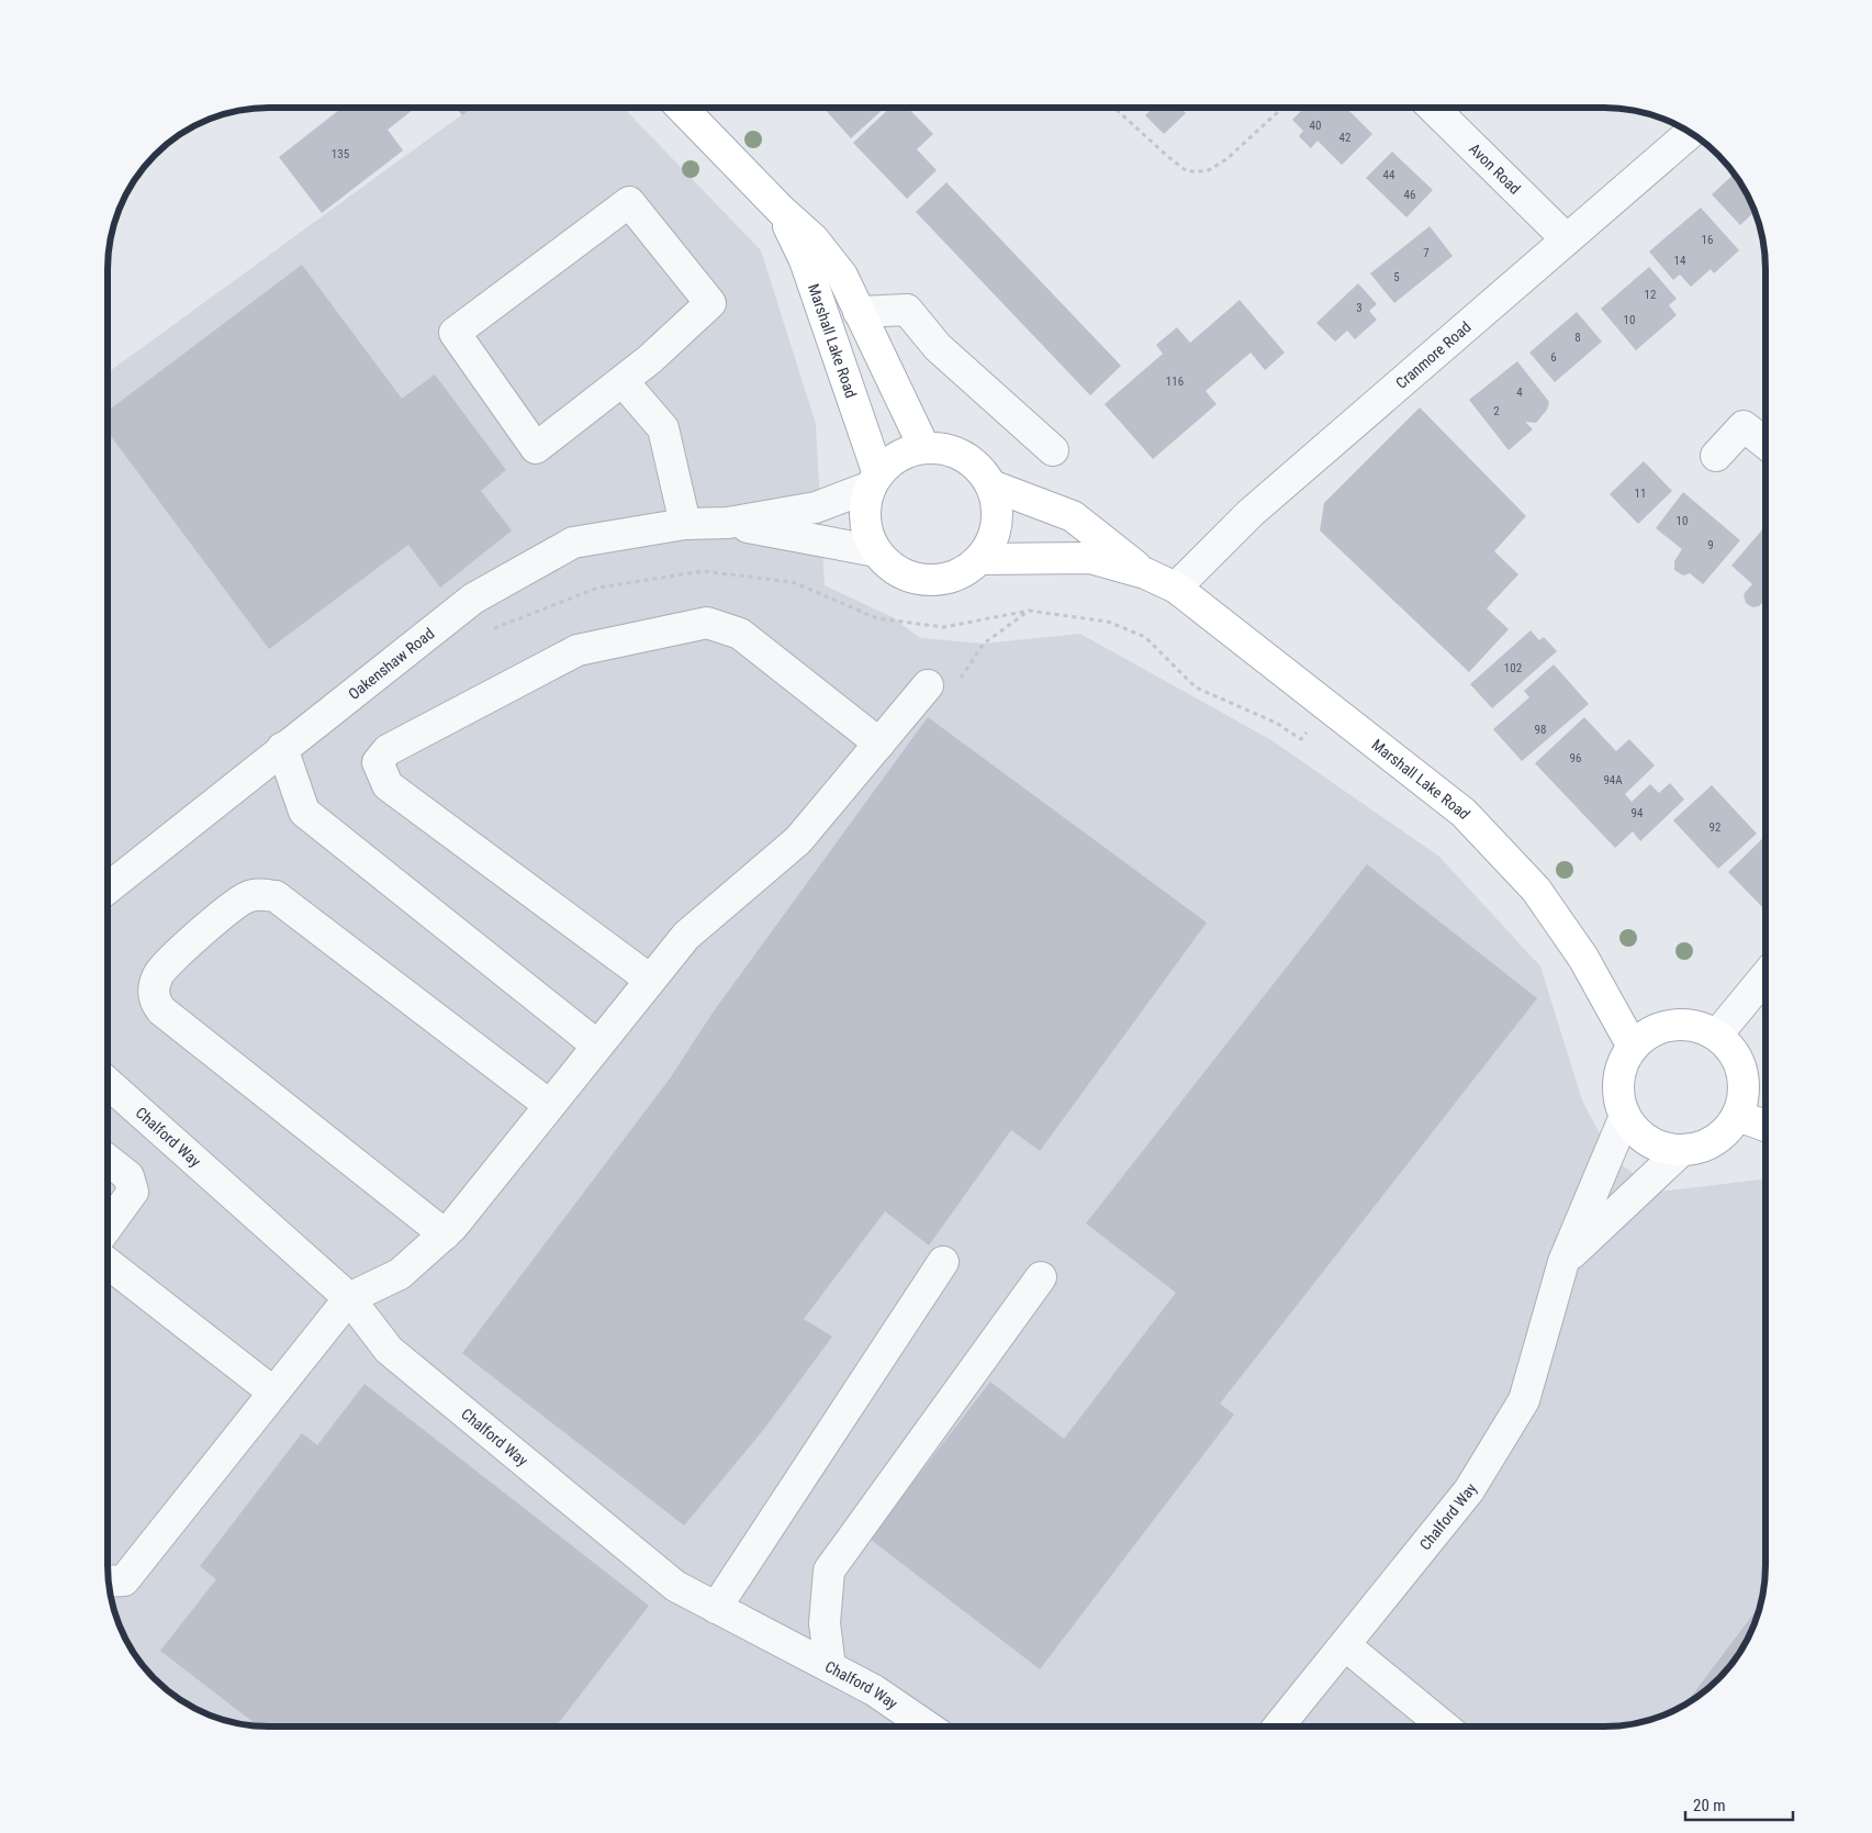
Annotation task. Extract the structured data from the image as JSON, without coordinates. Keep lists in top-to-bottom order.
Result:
{
  "streets": {
    "main road": ["Marshall Lake Road"],
    "street": [
      "Avon Road",
      "Cranmore Road",
      "Oakenshaw Road",
      "Chalford Way"
    ]
  },
  "crossings": [
    ["Avon Road", "Cranmore Road"],
    ["Marshall Lake Road", "Cranmore Road"],
    ["Marshall Lake Road", "Oakenshaw Road"],
    ["Marshall Lake Road", "Chalford Way"]
  ],
  "house_numbers": [
    "40",
    "42",
    "135",
    "44",
    "46",
    "16",
    "7",
    "14",
    "5",
    "12",
    "3",
    "10",
    "8",
    "6",
    "116",
    "4",
    "2",
    "11",
    "10",
    "9",
    "102",
    "98",
    "96",
    "94A",
    "94",
    "92"
  ],
  "scale_bar": "20 m"
}
